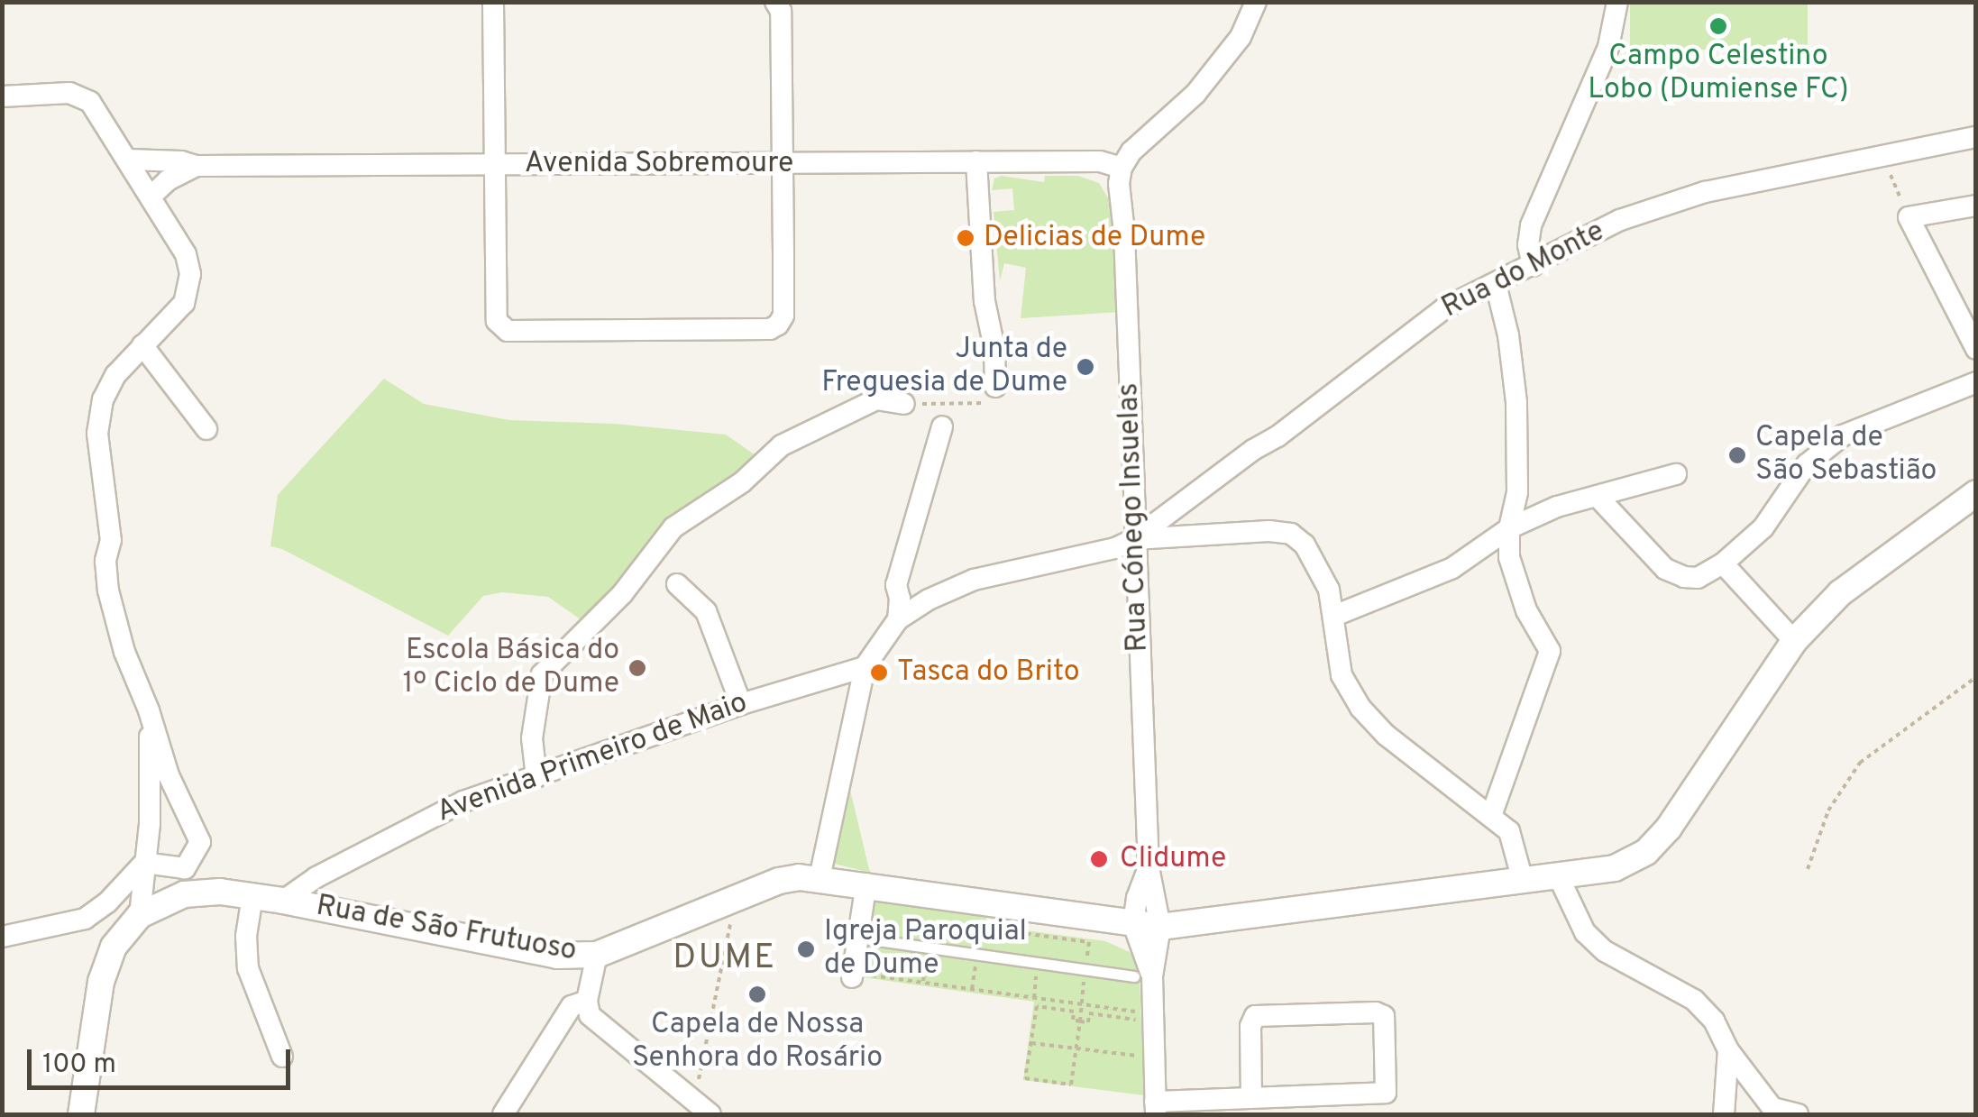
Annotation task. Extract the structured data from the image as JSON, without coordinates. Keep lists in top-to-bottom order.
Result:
{
  "streets": {
    "street": [
      "Avenida Sobremoure",
      "Rua do Monte",
      "Rua Cónego Insuelas",
      "Avenida Primeiro de Maio",
      "Rua de São Frutuoso"
    ]
  },
  "crossings": [
    ["Avenida Sobremoure", "Rua Cónego Insuelas"],
    ["Rua do Monte", "Rua Cónego Insuelas"],
    ["Rua Cónego Insuelas", "Rua de São Frutuoso"],
    ["Avenida Primeiro de Maio", "Rua de São Frutuoso"]
  ],
  "districts": ["DUME"],
  "places": [
    "Campo Celestino Lobo (Dumiense FC)",
    "Delicias de Dume",
    "Junta de Freguesia de Dume",
    "Capela de São Sebastião",
    "Escola Básica do 1º Ciclo de Dume",
    "Tasca do Brito",
    "Clidume",
    "Igreja Paroquial de Dume",
    "Capela de Nossa Senhora do Rosário"
  ],
  "scale_bar": "100 m"
}
